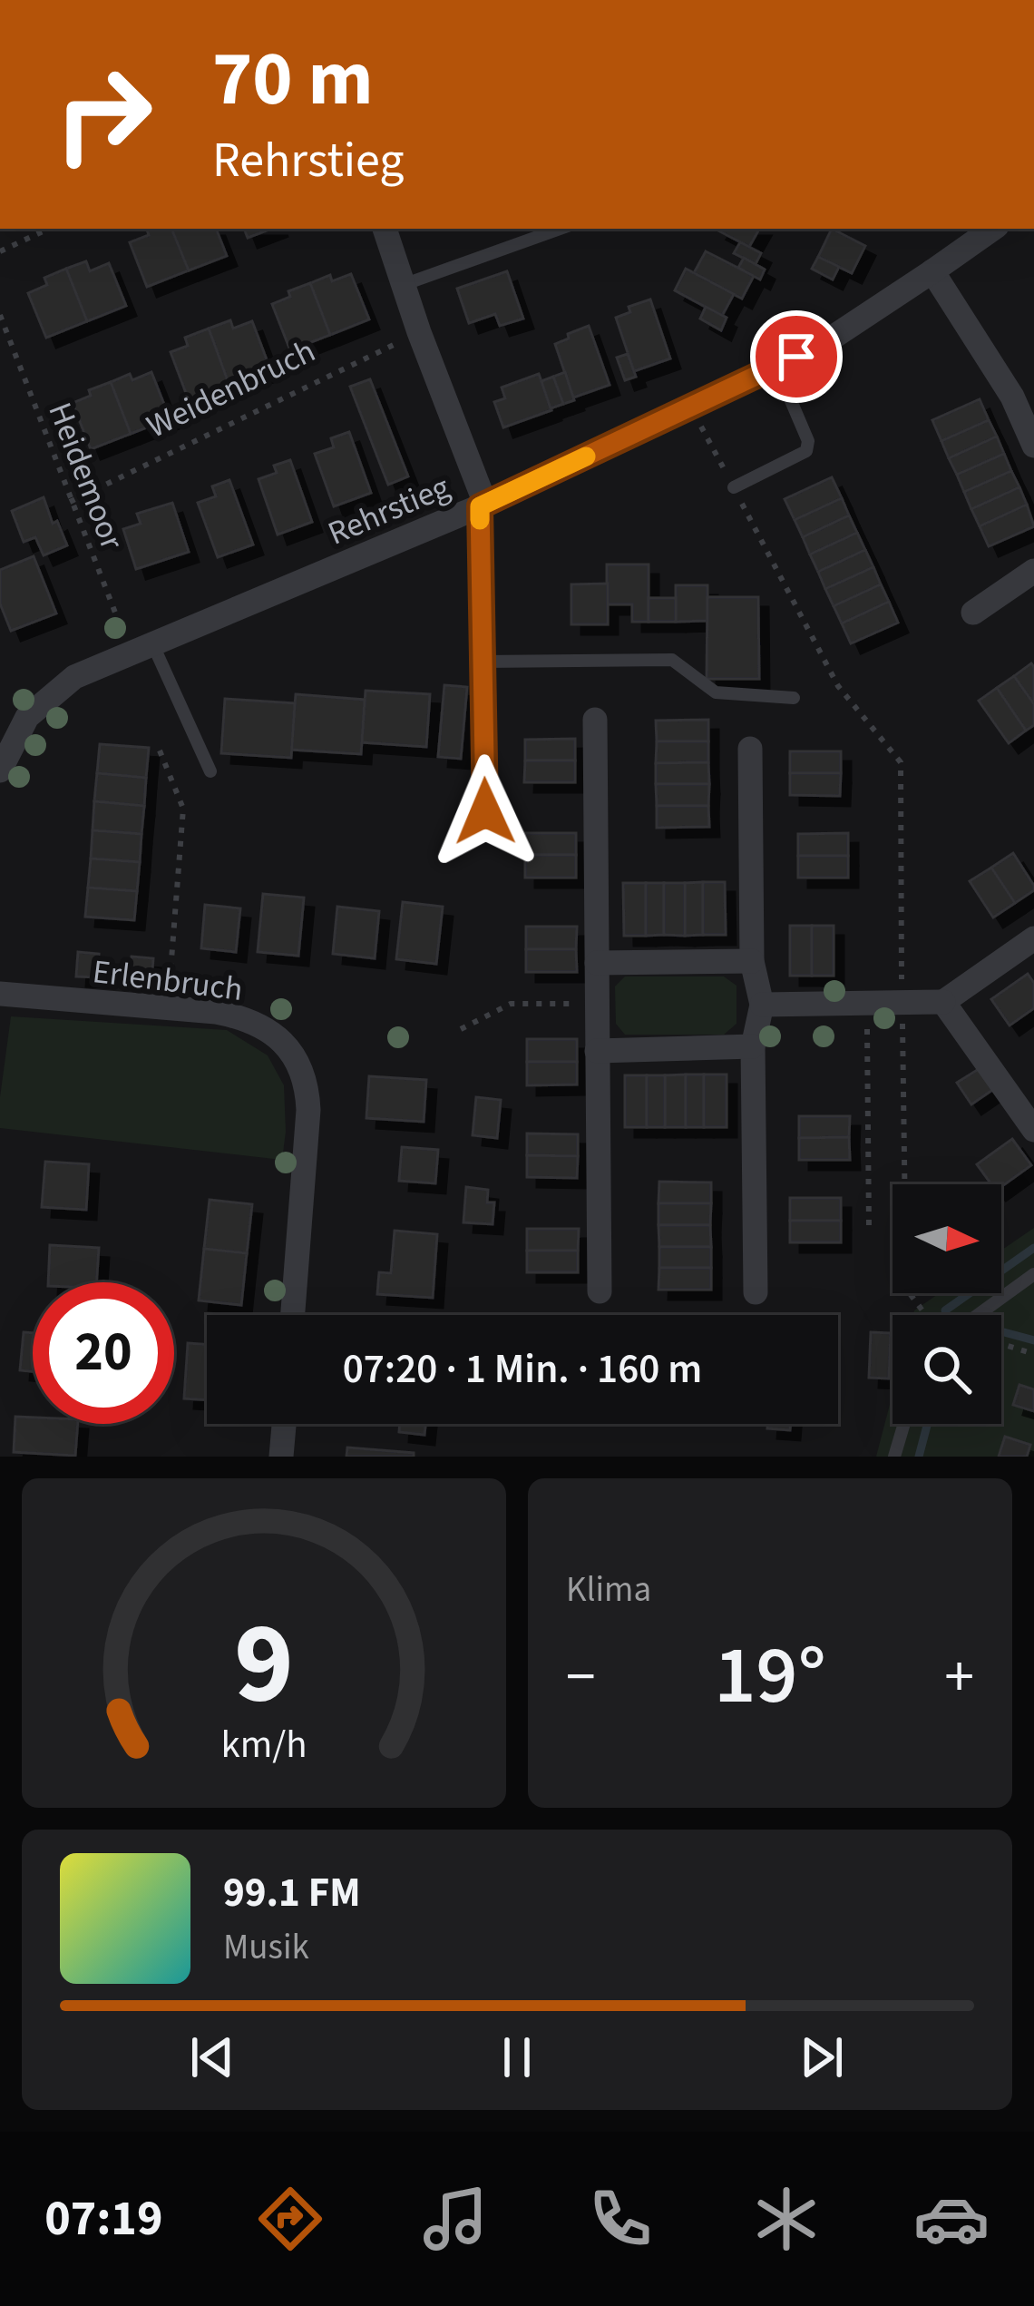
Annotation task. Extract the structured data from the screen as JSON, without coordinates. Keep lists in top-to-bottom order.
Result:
{
  "streets": {
    "street": ["Rehrstieg", "Erlenbruch"],
    "path": ["Weidenbruch", "Heidemoor"]
  },
  "crossings": [
    ["Weidenbruch", "Heidemoor"],
    ["Heidemoor", "Rehrstieg"]
  ],
  "north": "right",
  "page": {
    "turn": ["70 m", "Rehrstieg"],
    "limit": "20",
    "trip": "07:20 · 1 Min. · 160 m",
    "tile": "Klima",
    "heat": ["−", "19°", "+"],
    "song": ["99.1 FM", "Musik"],
    "tabs": "07:19",
    "gauge": ["9", "km/h"]
  }
}
